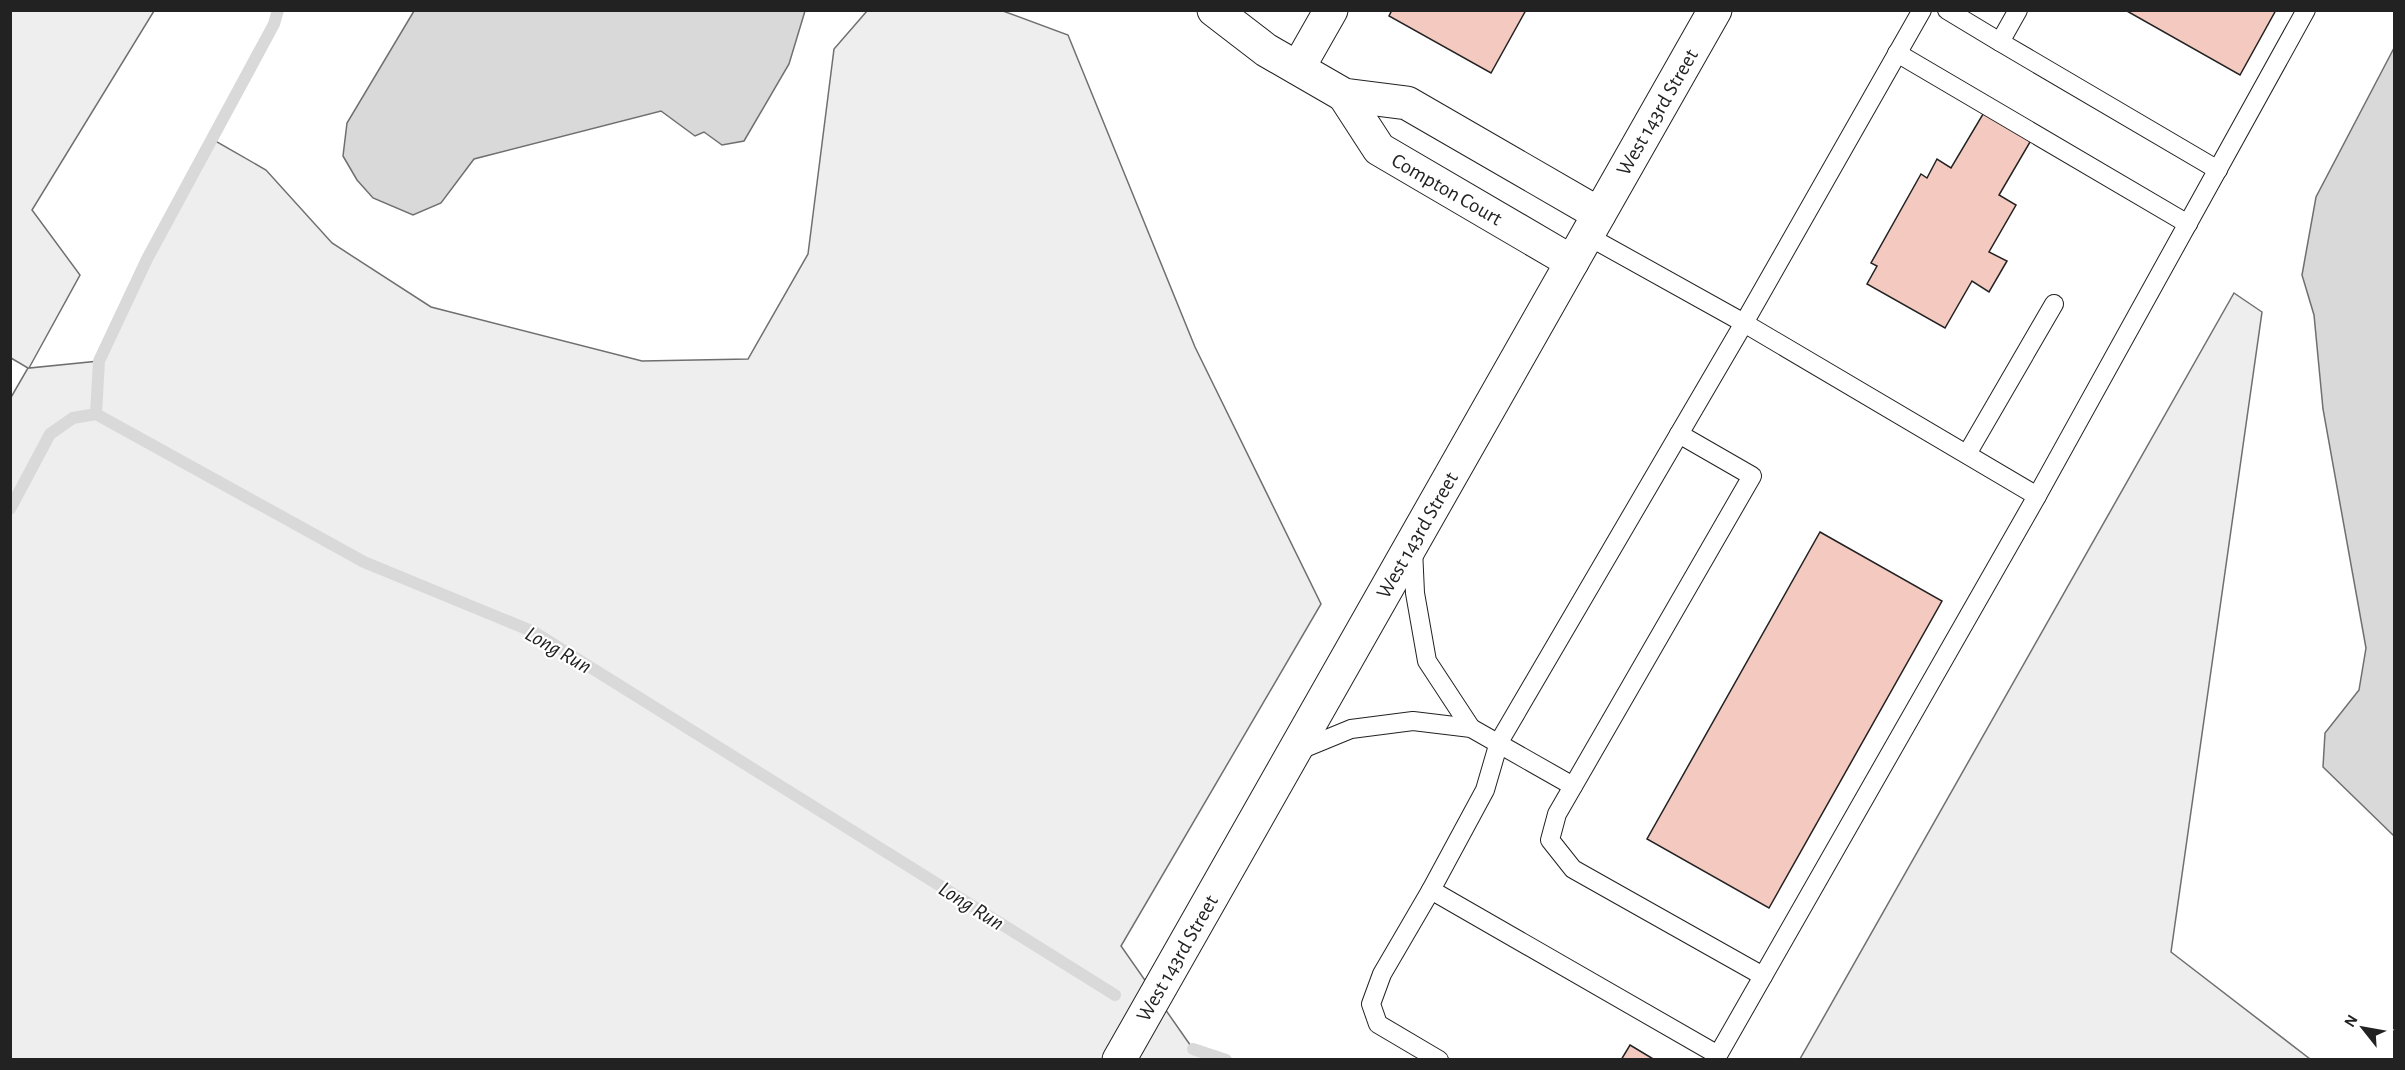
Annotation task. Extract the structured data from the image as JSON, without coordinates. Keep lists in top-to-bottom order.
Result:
{
  "streets": {
    "main road": ["West 143rd Street", "Compton Court"]
  },
  "crossings": [
    ["West 143rd Street", "Compton Court"]
  ],
  "water": ["Long Run"],
  "north": "top left"
}
